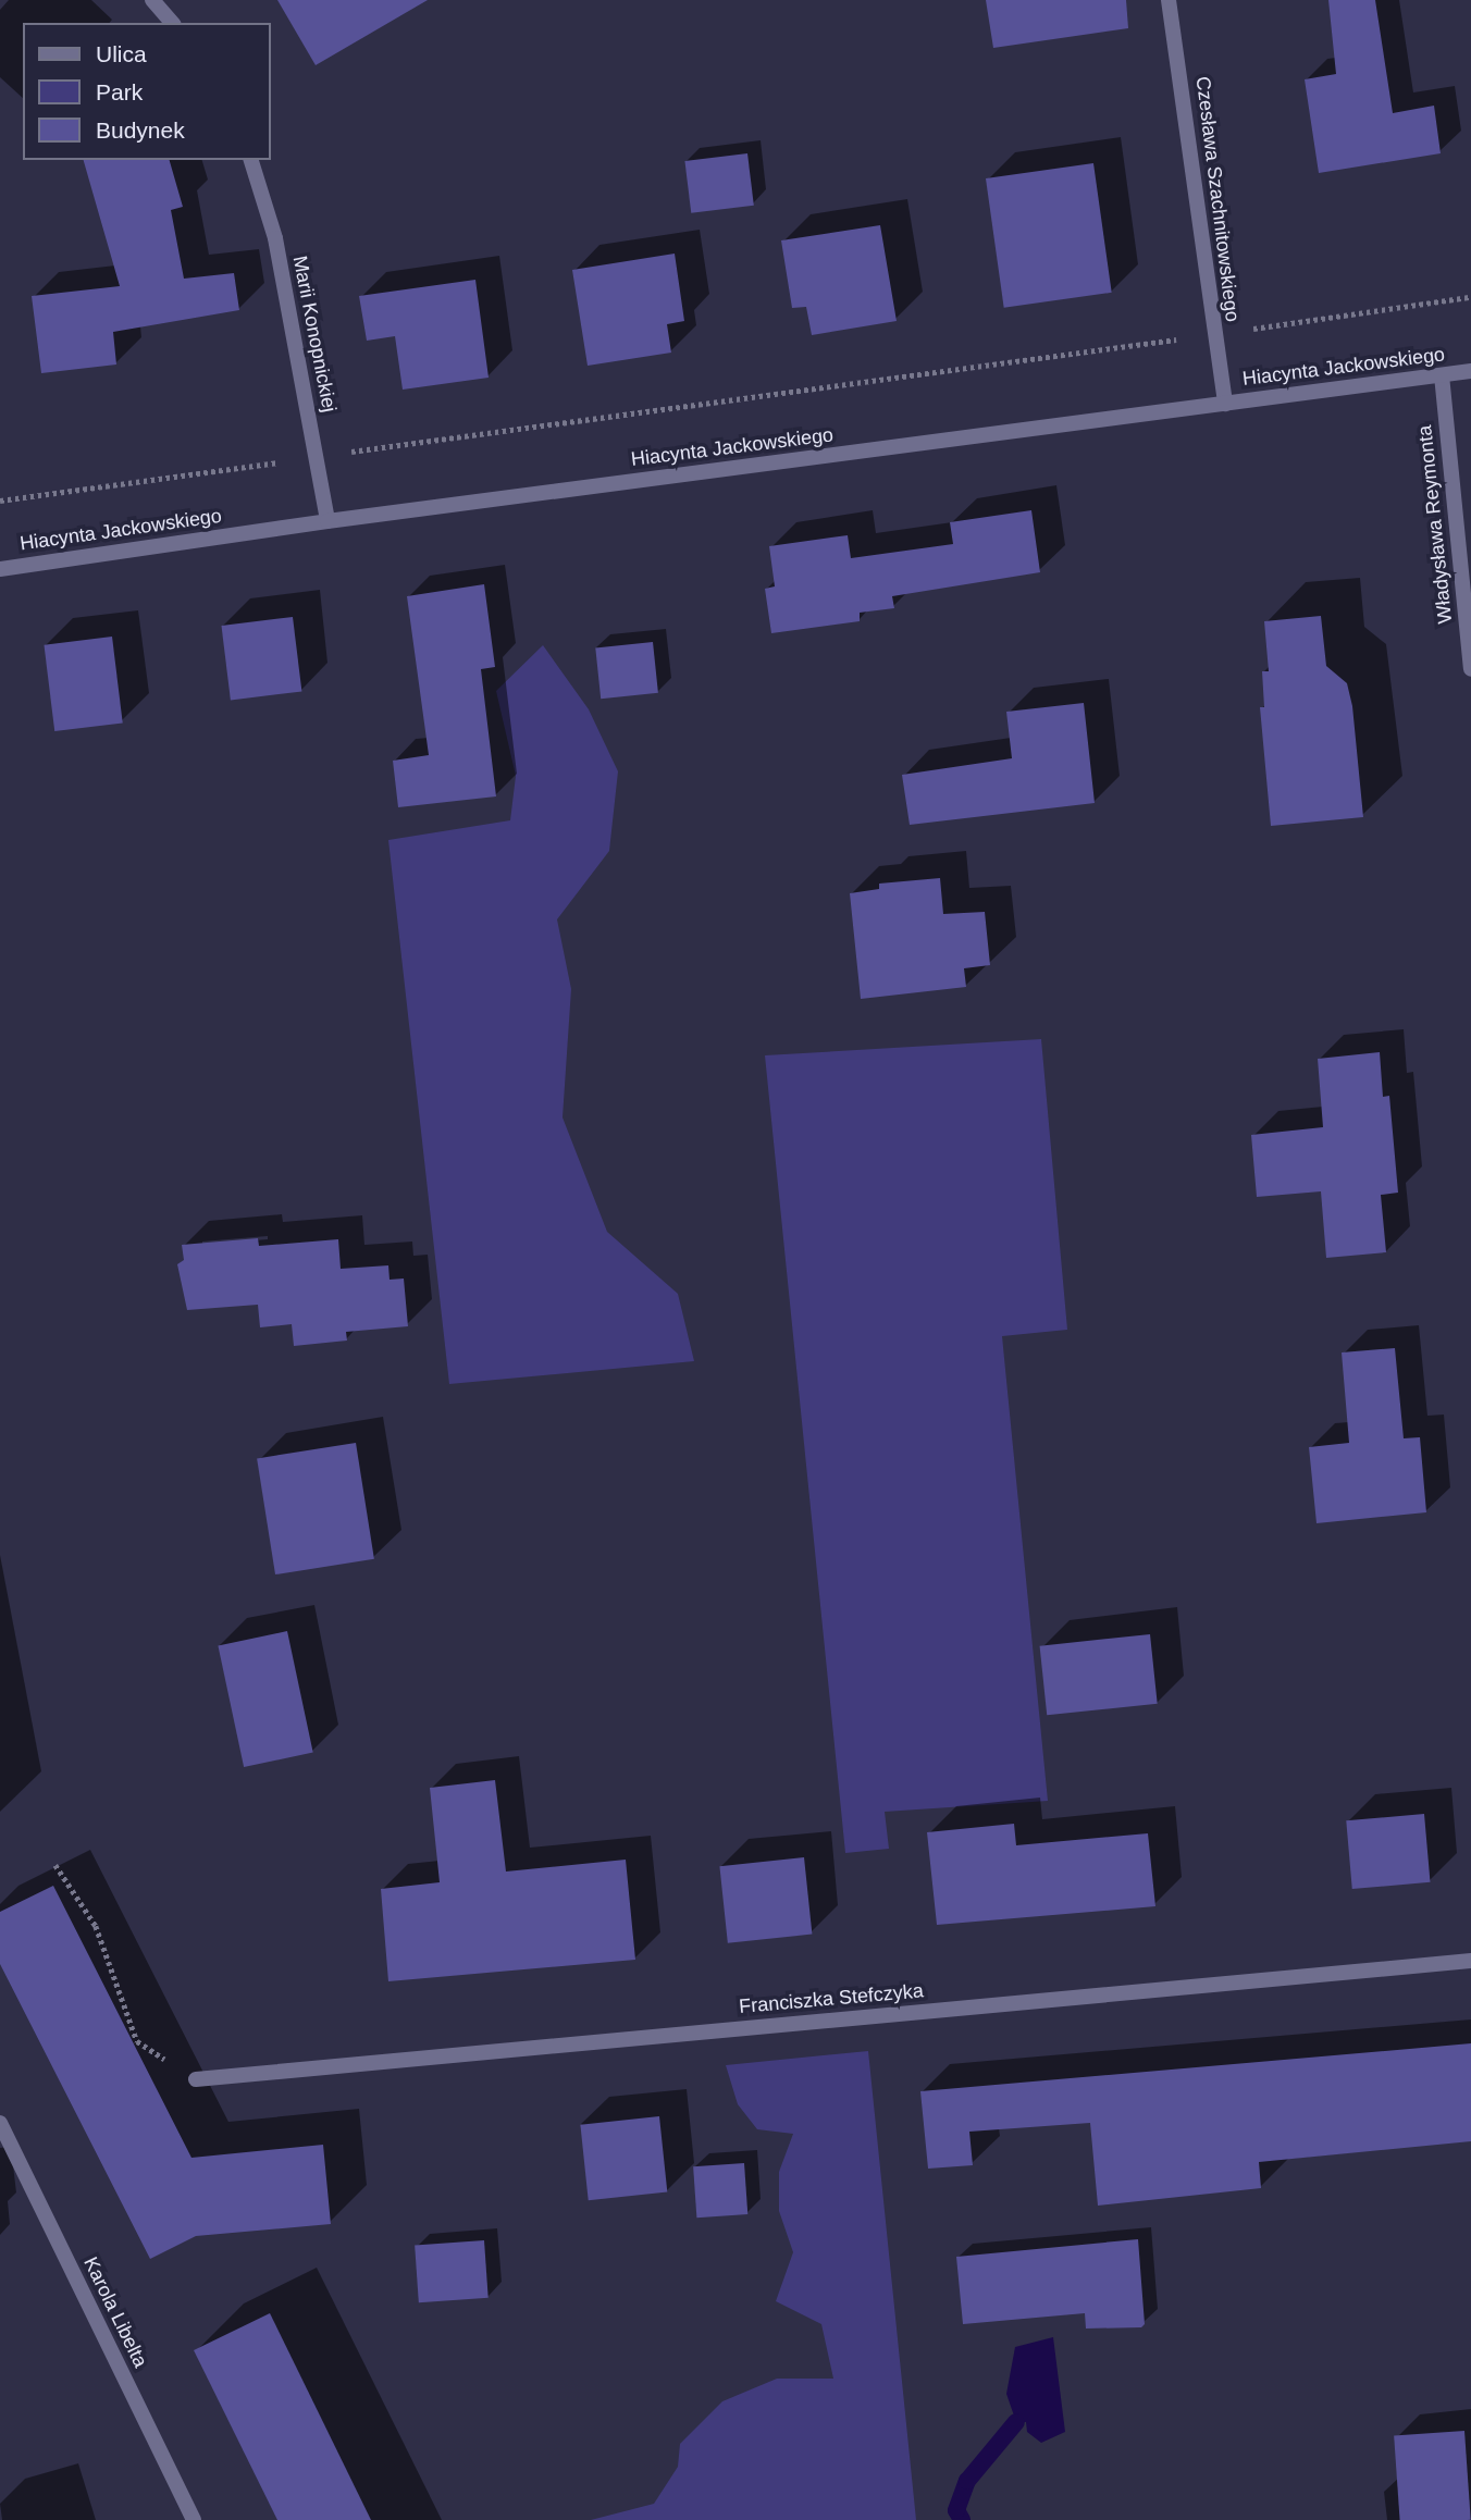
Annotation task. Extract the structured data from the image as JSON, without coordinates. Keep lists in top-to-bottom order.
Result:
{
  "streets": {
    "street": [
      "Czesława Szachnitowskiego",
      "Marii Konopnickiej",
      "Hiacynta Jackowskiego",
      "Władysława Reymonta",
      "Franciszka Stefczyka",
      "Karola Libelta"
    ]
  },
  "crossings": [
    ["Czesława Szachnitowskiego", "Hiacynta Jackowskiego"],
    ["Marii Konopnickiej", "Hiacynta Jackowskiego"],
    ["Hiacynta Jackowskiego", "Władysława Reymonta"]
  ],
  "legend": ["Ulica", "Park", "Budynek"]
}
